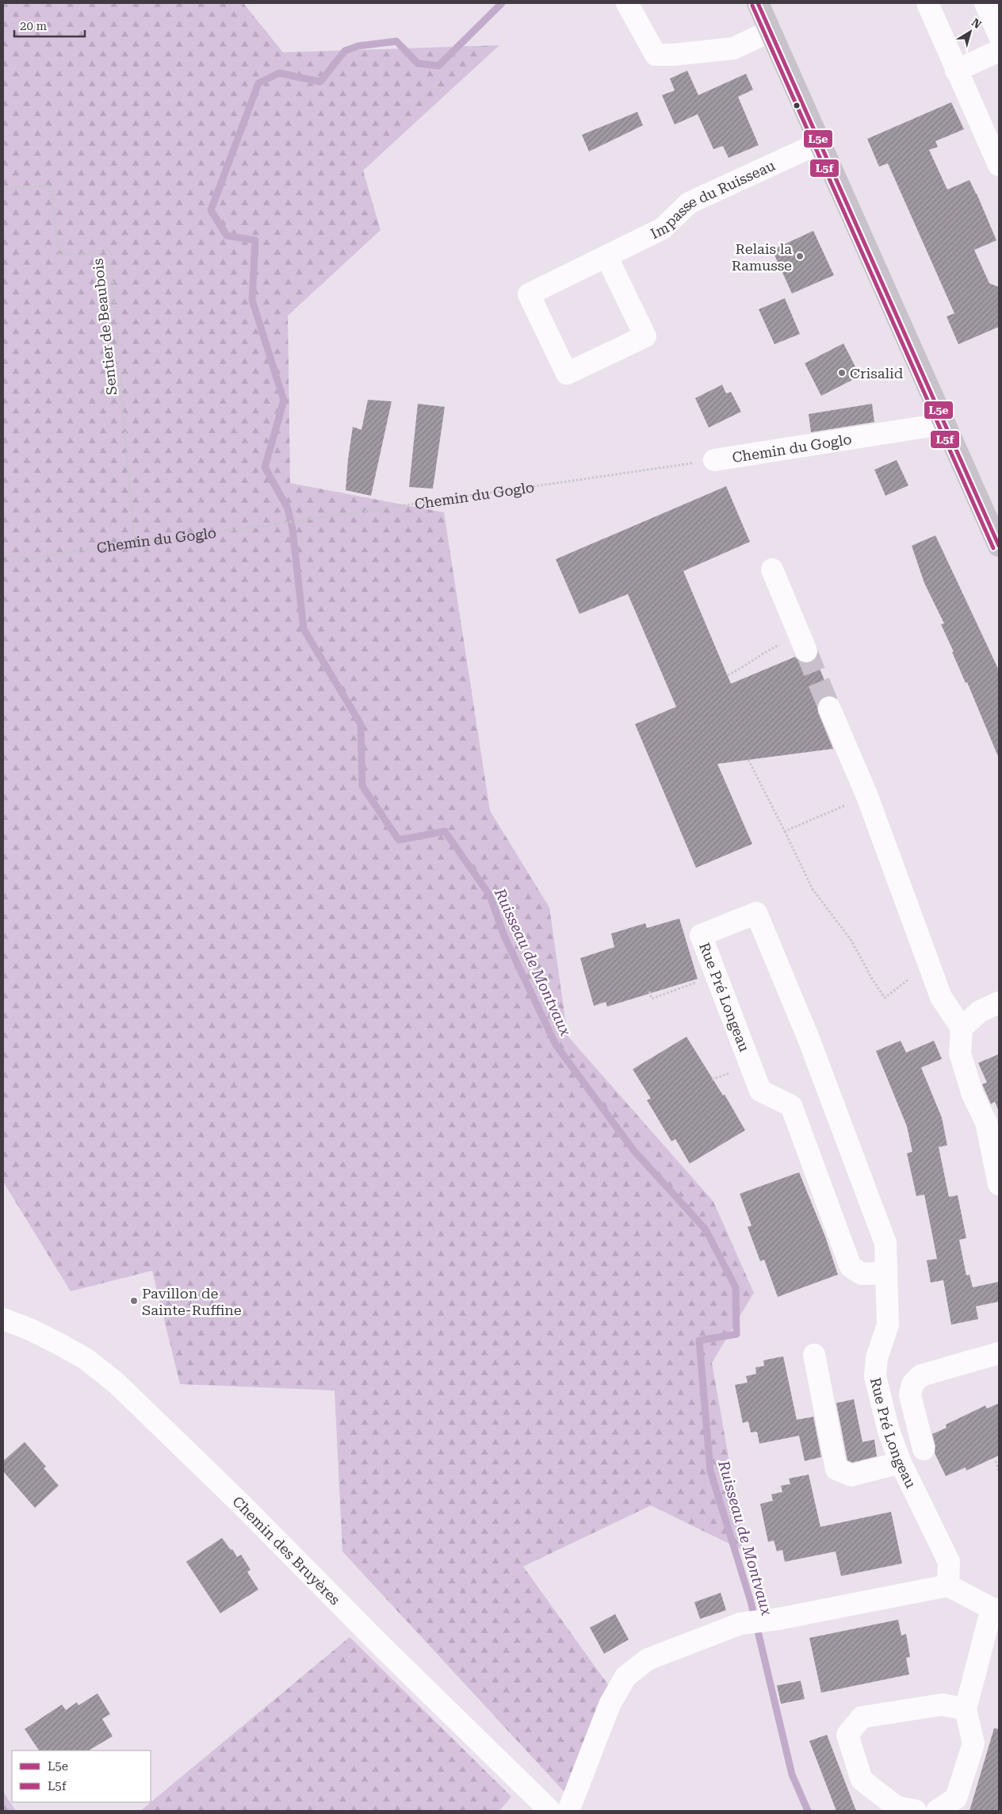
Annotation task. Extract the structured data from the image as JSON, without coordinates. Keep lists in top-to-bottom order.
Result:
{
  "streets": {
    "street": [
      "Impasse du Ruisseau",
      "Chemin du Goglo",
      "Rue Pré Longeau",
      "Chemin des Bruyères"
    ],
    "path": ["Sentier de Beaubois"]
  },
  "crossings": [
    ["Sentier de Beaubois", "Chemin du Goglo"]
  ],
  "water": ["Ruisseau de Montvaux"],
  "places": ["Relais la Ramusse", "Crisalid", "Pavillon de Sainte-Ruffine"],
  "lines": ["transit line L5e", "transit line L5f"],
  "legend": ["L5e", "L5f"],
  "scale_bar": "20 m",
  "north": "top right"
}
